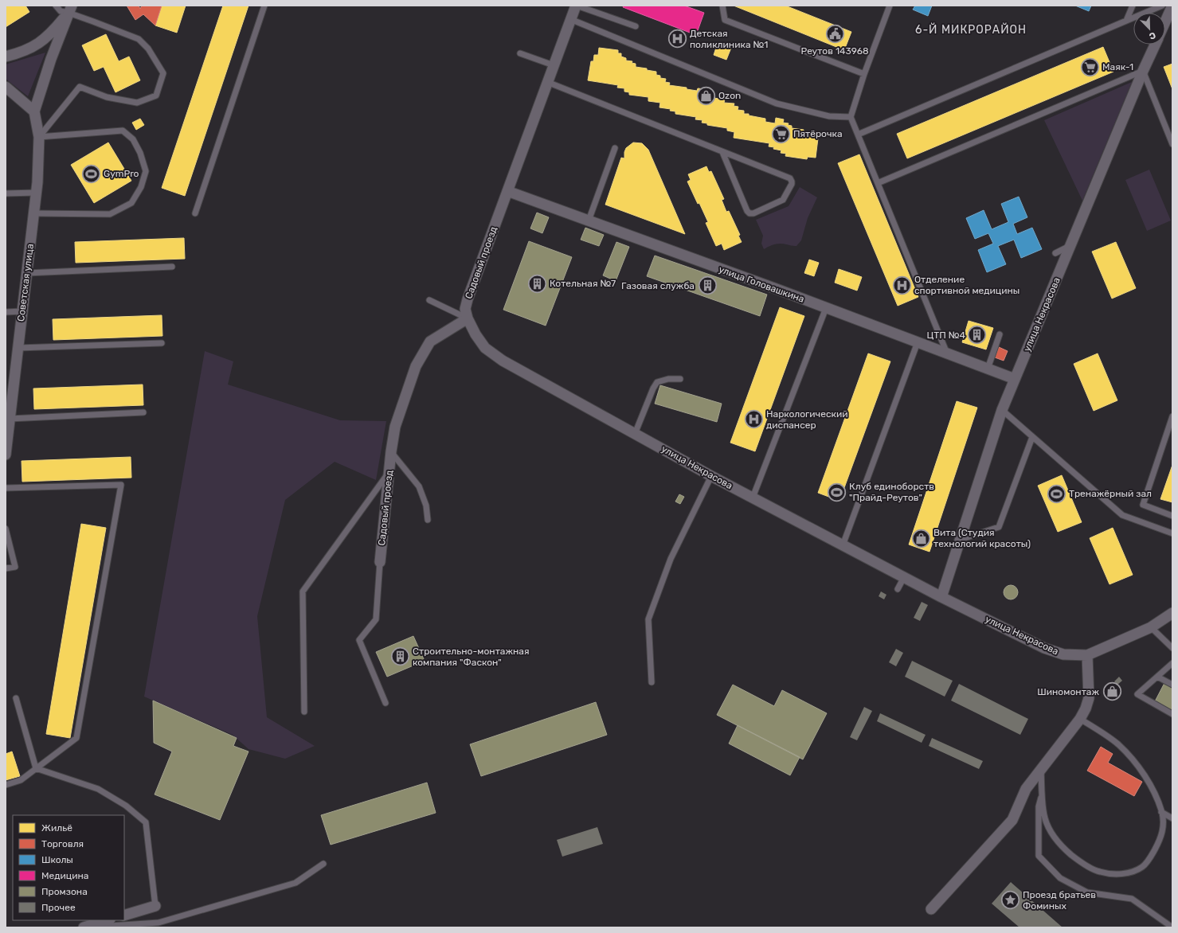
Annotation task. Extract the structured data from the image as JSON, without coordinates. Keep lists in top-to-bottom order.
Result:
{
  "streets": {
    "street": [
      "Садовый проезд",
      "Советская улица",
      "улица Головашкина",
      "улица Некрасова"
    ]
  },
  "crossings": [
    ["Садовый проезд", "улица Головашкина"],
    ["Садовый проезд", "улица Некрасова"],
    ["улица Головашкина", "улица Некрасова"]
  ],
  "districts": ["6-Й МИКРОРАЙОН"],
  "places": {
    "public building": ["Реутов 143968"],
    "hospital": ["Детская поликлиника №1", "Отделение спортивной медицины", "Наркологический диспансер"],
    "supermarket": ["Маяк-1", "Пятёрочка"],
    "shop": ["Ozon", "Вита (Студия технологий красоты)", "Шиномонтаж"],
    "sports": ["GymPro", "Клуб единоборств \"Прайд-Реутов\"", "Тренажёрный зал"],
    "building": [
      "Котельная №7",
      "Газовая служба",
      "ЦТП №4",
      "Строительно-монтажная компания \"Фаскон\""
    ],
    "place": ["Проезд братьев Фоминых"]
  },
  "legend": [
    "Жильё",
    "Торговля",
    "Школы",
    "Медицина",
    "Промзона",
    "Прочее"
  ],
  "north": "bottom right"
}
